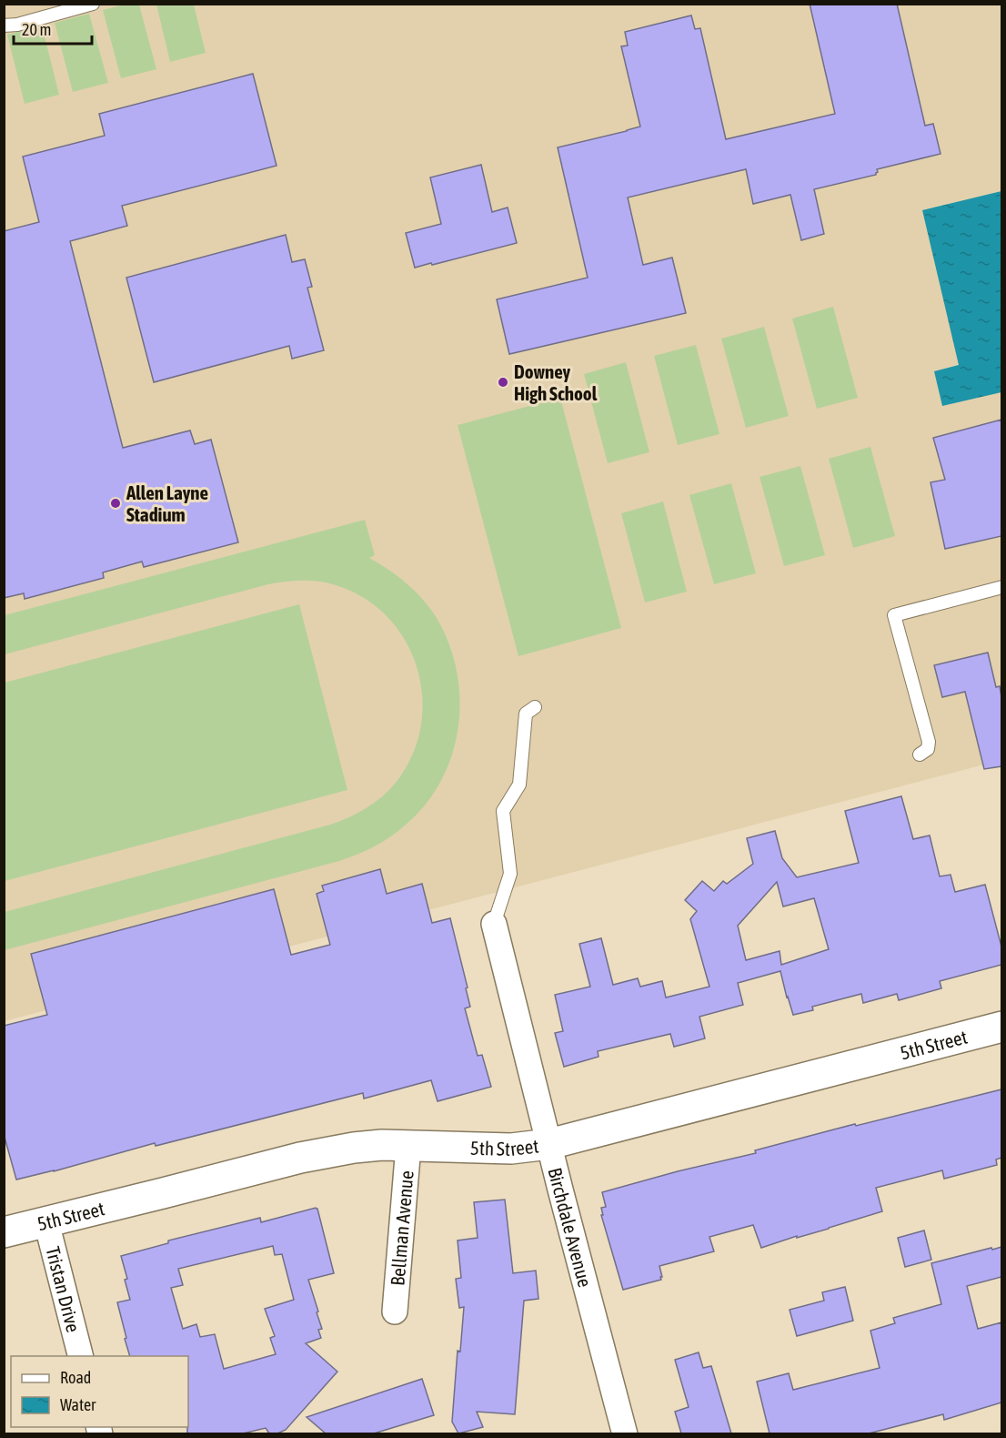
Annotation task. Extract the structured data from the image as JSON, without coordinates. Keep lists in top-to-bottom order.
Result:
{
  "streets": {
    "street": [
      "5th Street",
      "Birchdale Avenue",
      "Bellman Avenue",
      "Tristan Drive"
    ]
  },
  "crossings": [
    ["5th Street", "Birchdale Avenue"],
    ["5th Street", "Bellman Avenue"],
    ["5th Street", "Tristan Drive"]
  ],
  "places": ["Downey High School", "Allen Layne Stadium"],
  "legend": ["Road", "Water"],
  "scale_bar": "20 m"
}
